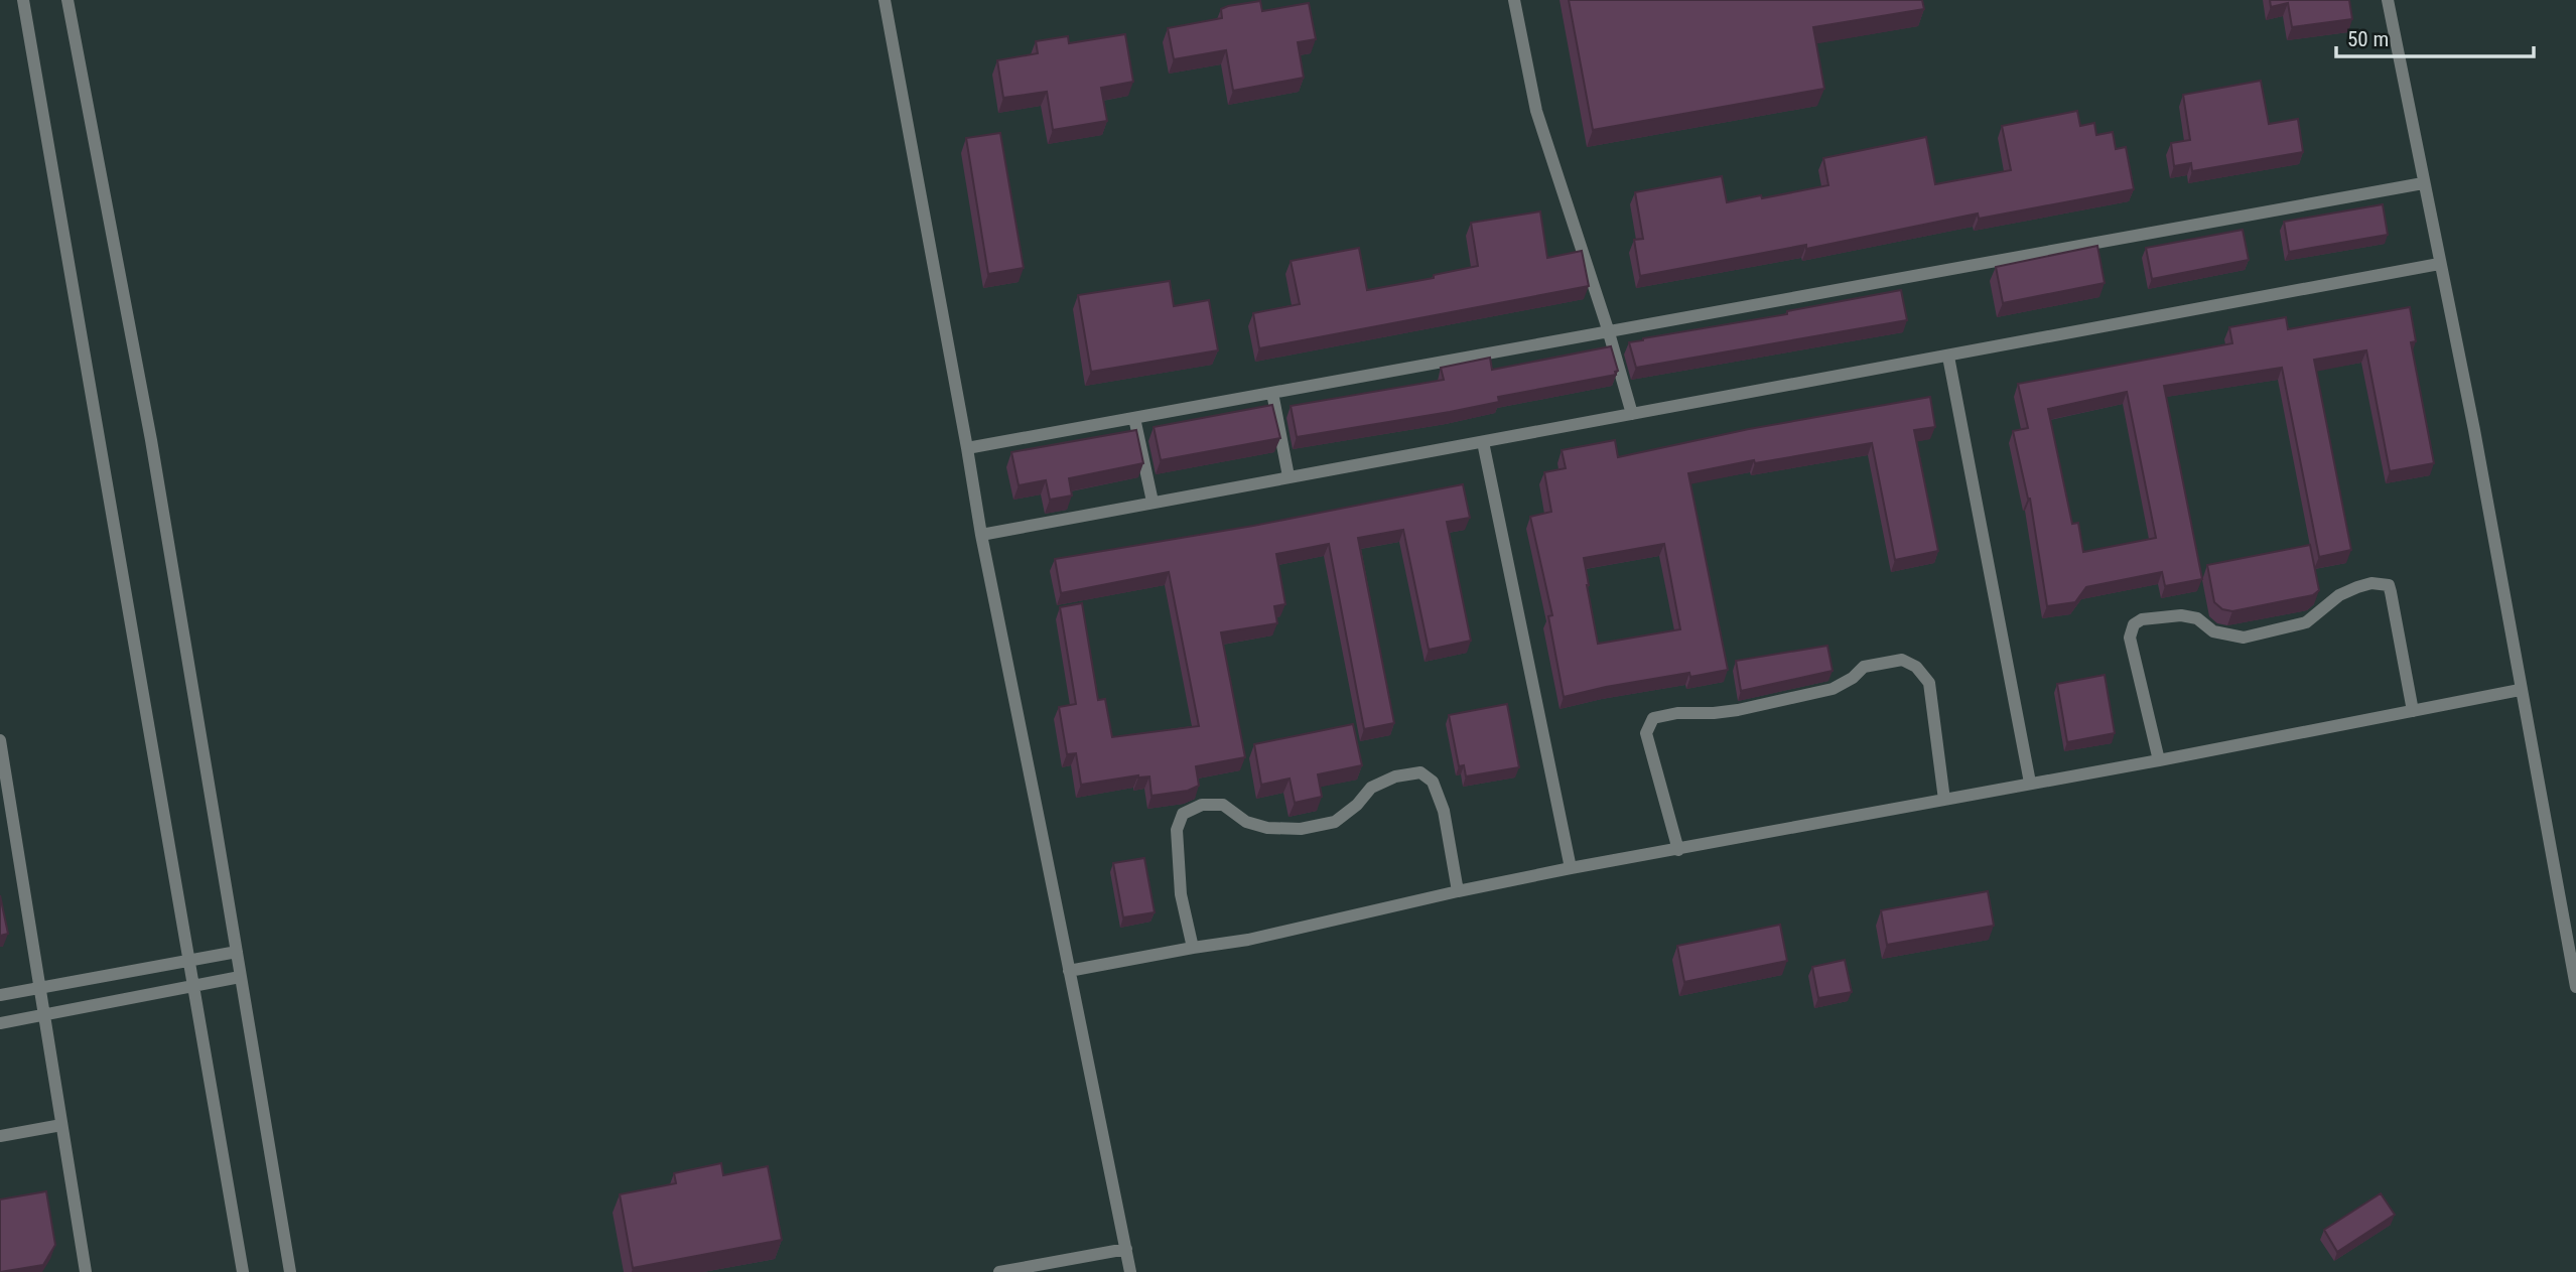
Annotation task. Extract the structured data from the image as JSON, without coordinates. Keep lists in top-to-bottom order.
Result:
{
  "scale_bar": "50 m"
}
